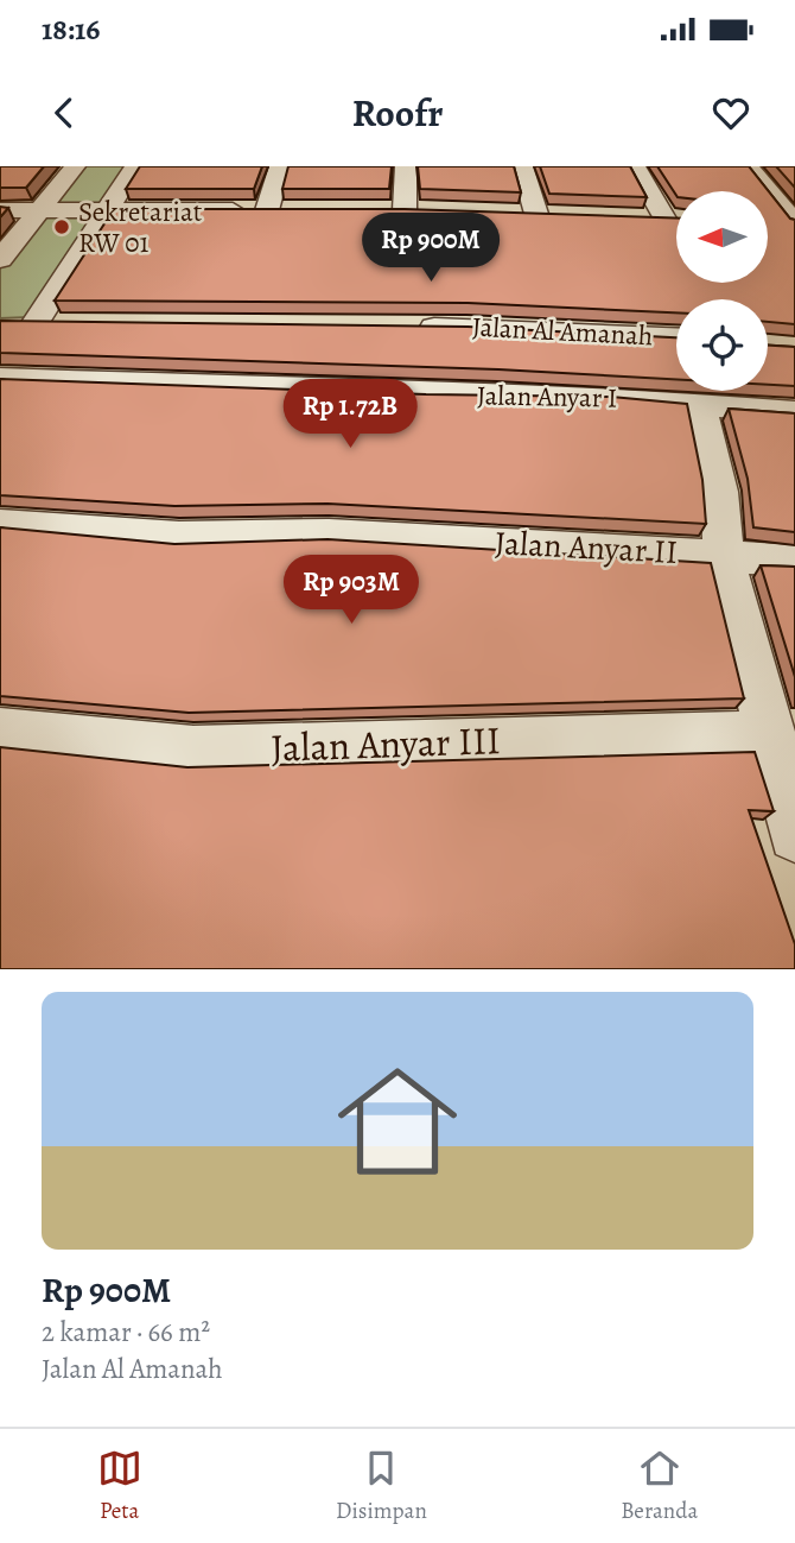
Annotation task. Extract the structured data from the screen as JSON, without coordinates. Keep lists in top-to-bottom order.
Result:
{
  "streets": {
    "street": [
      "Jalan Al Amanah",
      "Jalan Anyar I",
      "Jalan Anyar II",
      "Jalan Anyar III"
    ]
  },
  "crossings": [
    ["Jalan Anyar I", "Jalan Anyar II"],
    ["Jalan Anyar II", "Jalan Anyar III"]
  ],
  "places": ["Sekretariat RW 01"],
  "north": "left",
  "page": {
    "status": "18:16",
    "header": "Roofr",
    "price": ["Rp 900M", "Rp 1.72B", "Rp 903M"],
    "list": [
      {
        "name": "Rp 900M",
        "note": "2 kamar · 66 m² · Jalan Al Amanah"
      }
    ],
    "tabs": ["Peta", "Disimpan", "Beranda"]
  }
}
